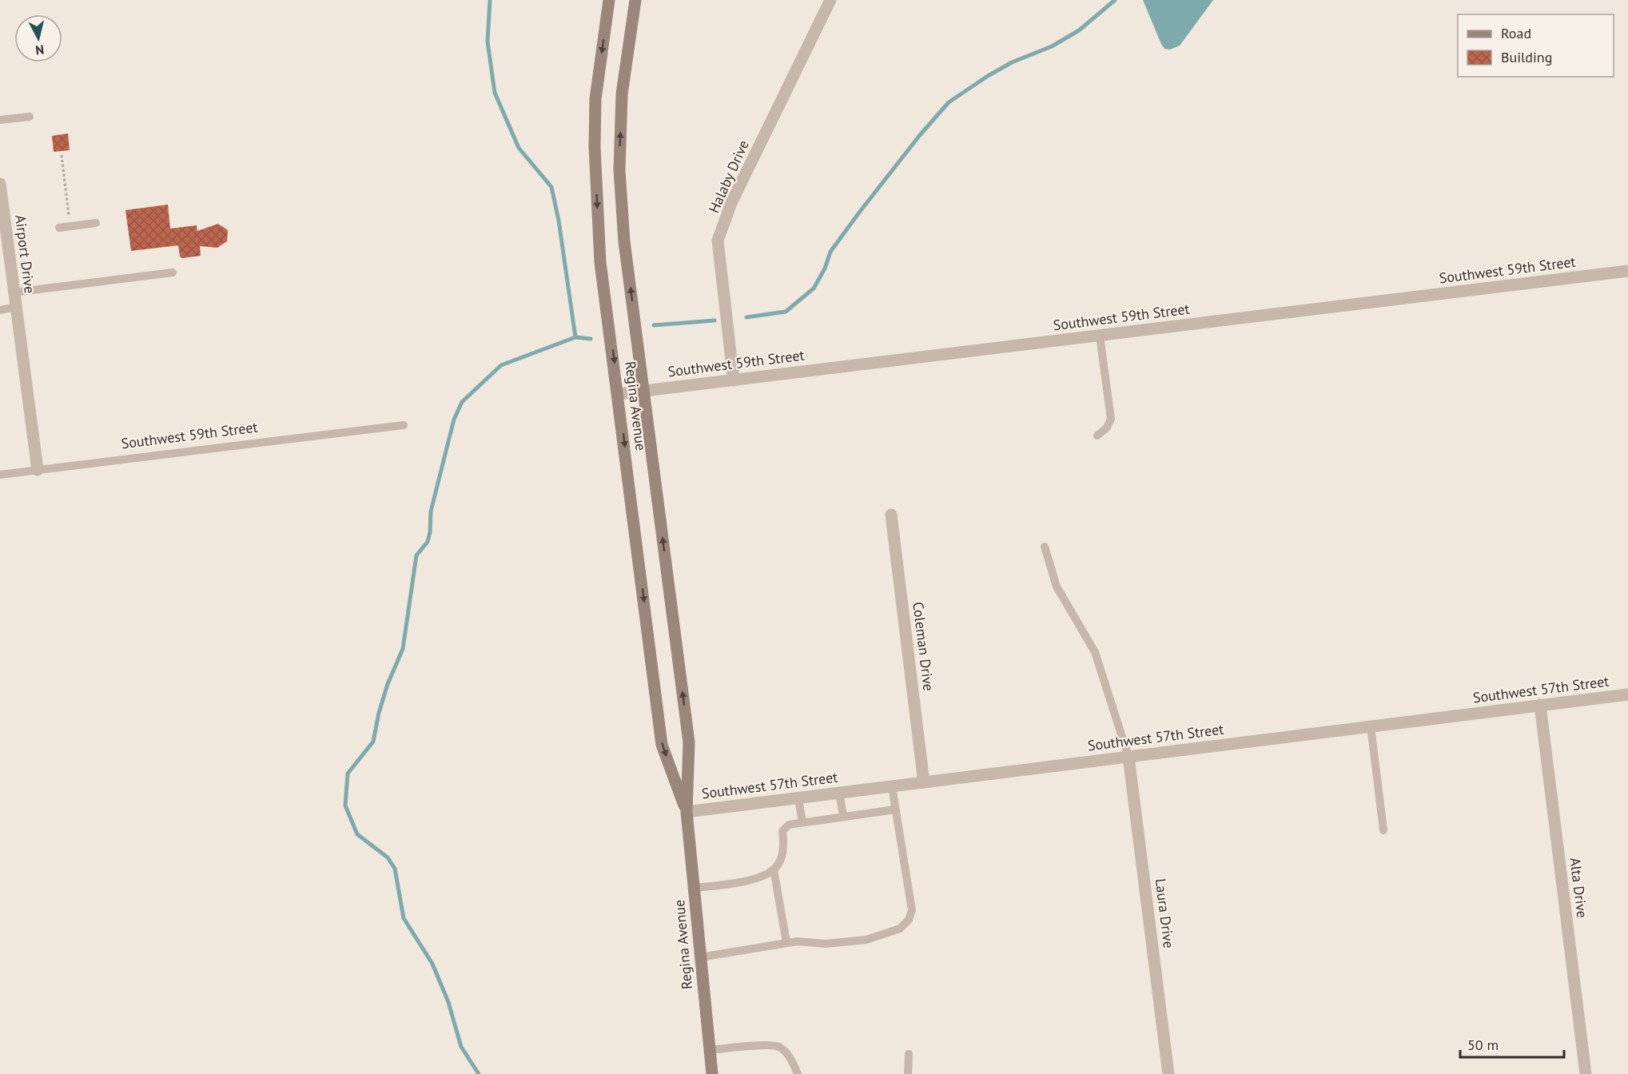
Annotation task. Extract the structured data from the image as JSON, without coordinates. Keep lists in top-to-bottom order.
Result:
{
  "streets": {
    "main road": ["Regina Avenue"],
    "street": [
      "Halaby Drive",
      "Airport Drive",
      "Southwest 59th Street",
      "Coleman Drive",
      "Southwest 57th Street",
      "Alta Drive",
      "Laura Drive"
    ]
  },
  "crossings": [
    ["Halaby Drive", "Southwest 59th Street"],
    ["Airport Drive", "Southwest 59th Street"],
    ["Southwest 59th Street", "Regina Avenue"],
    ["Regina Avenue", "Southwest 57th Street"],
    ["Coleman Drive", "Southwest 57th Street"],
    ["Southwest 57th Street", "Alta Drive"],
    ["Southwest 57th Street", "Laura Drive"]
  ],
  "legend": ["Road", "Building"],
  "scale_bar": "50 m",
  "north": "bottom"
}
